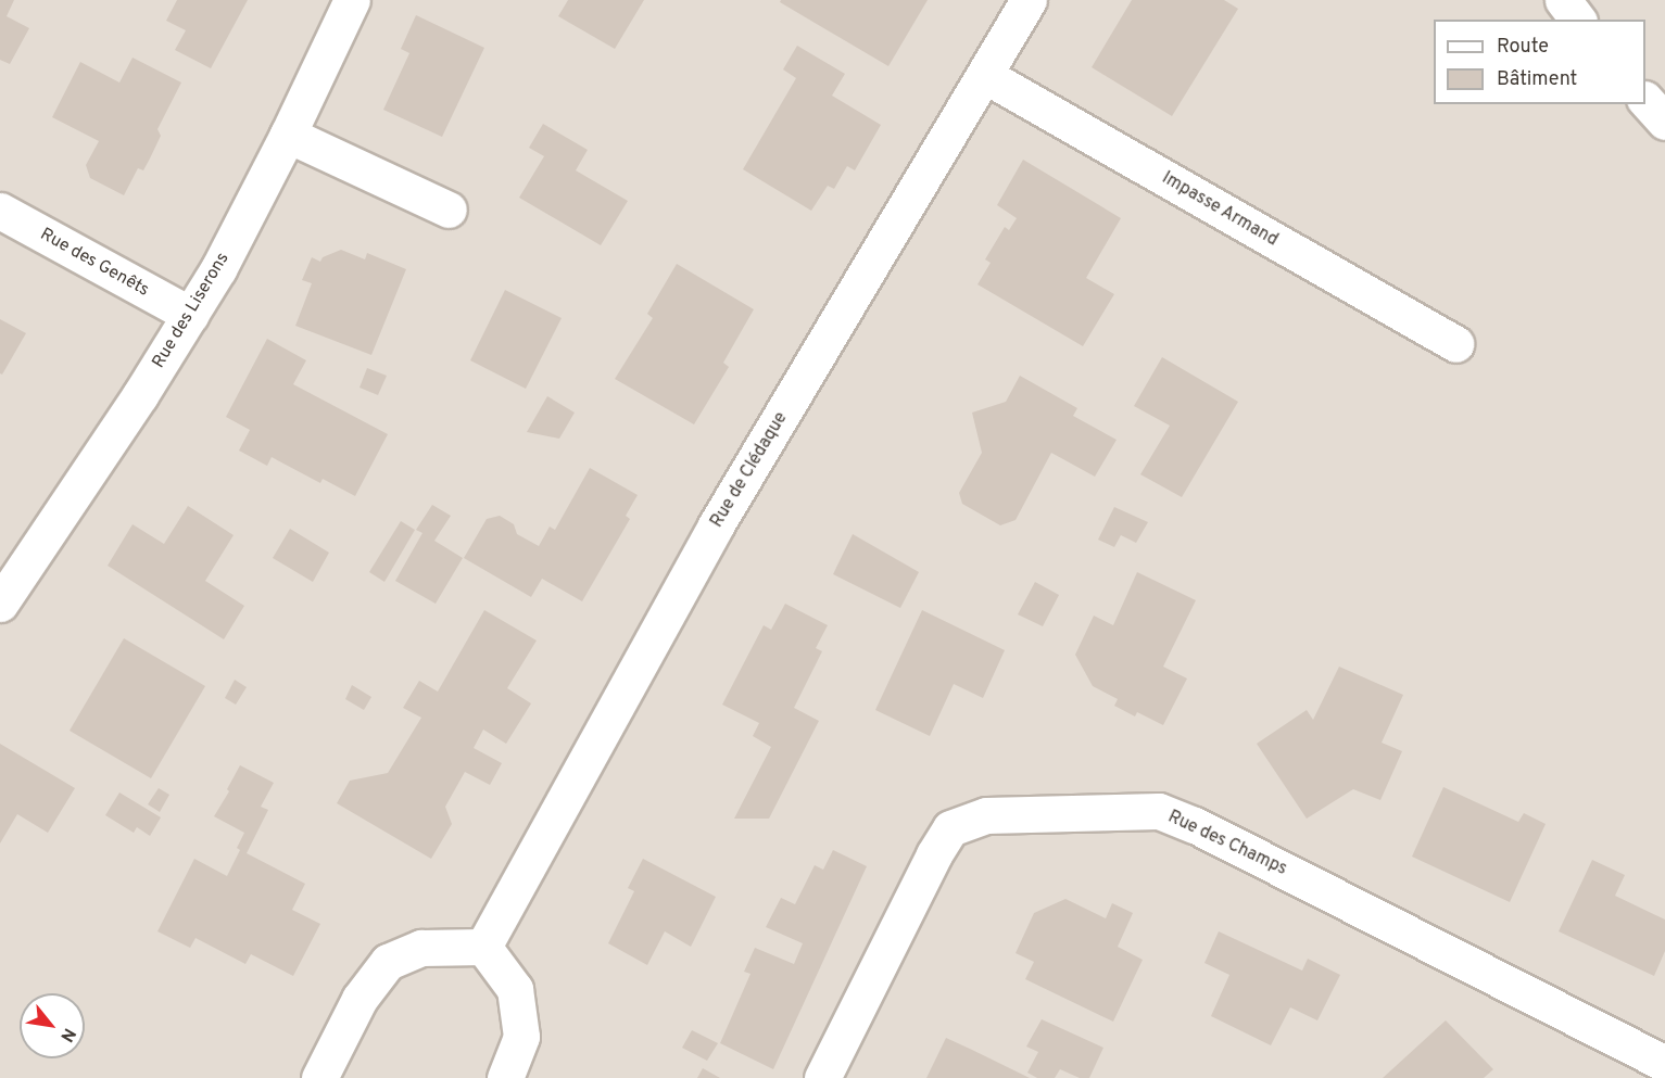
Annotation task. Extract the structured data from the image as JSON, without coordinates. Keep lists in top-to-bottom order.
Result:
{
  "streets": {
    "street": [
      "Impasse Armand",
      "Rue des Genêts",
      "Rue des Liserons",
      "Rue de Clédaque",
      "Rue des Champs"
    ]
  },
  "crossings": [
    ["Impasse Armand", "Rue de Clédaque"],
    ["Rue des Genêts", "Rue des Liserons"]
  ],
  "legend": ["Route", "Bâtiment"],
  "north": "bottom right"
}
